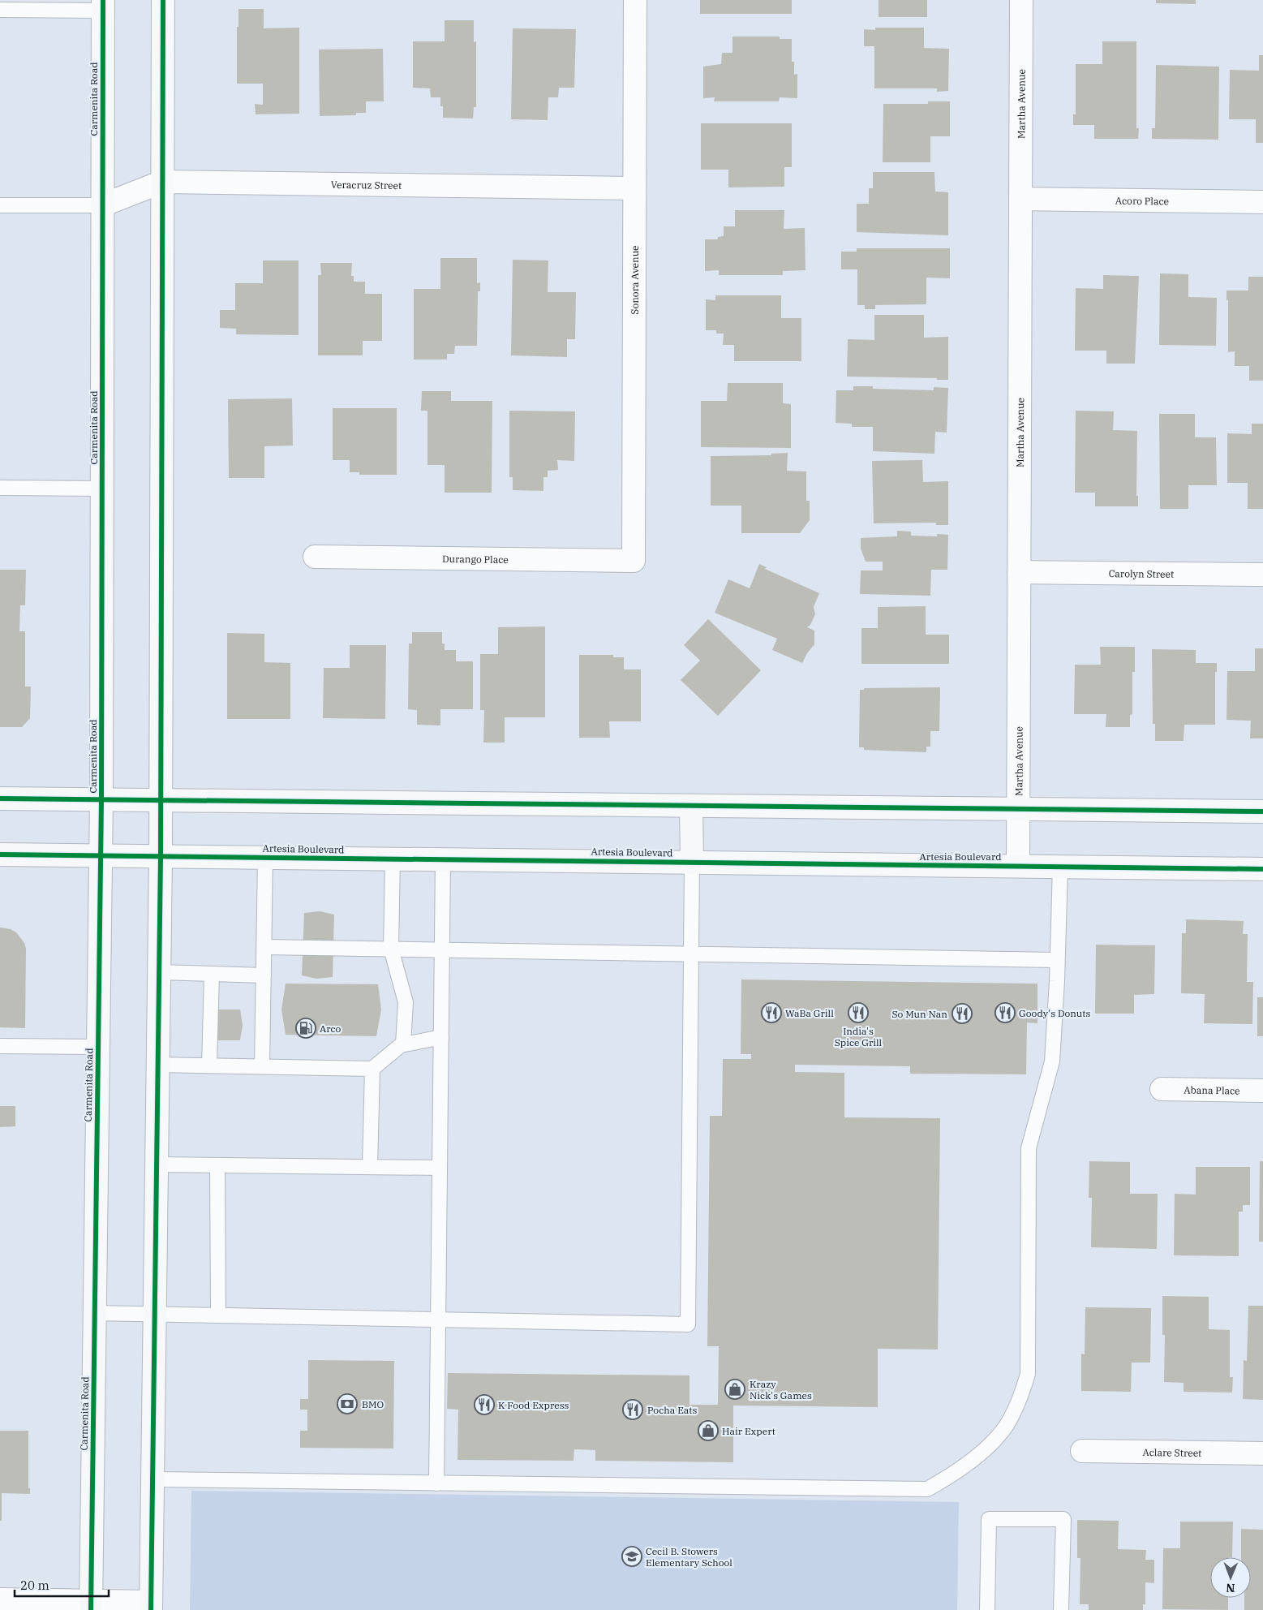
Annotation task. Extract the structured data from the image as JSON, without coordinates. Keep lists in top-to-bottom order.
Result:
{
  "streets": {
    "main road": ["Carmenita Road", "Artesia Boulevard"],
    "street": [
      "Martha Avenue",
      "Veracruz Street",
      "Acoro Place",
      "Sonora Avenue",
      "Durango Place",
      "Carolyn Street",
      "Abana Place",
      "Aclare Street"
    ]
  },
  "crossings": [
    ["Carmenita Road", "Veracruz Street"],
    ["Carmenita Road", "Artesia Boulevard"],
    ["Martha Avenue", "Acoro Place"],
    ["Martha Avenue", "Carolyn Street"],
    ["Martha Avenue", "Artesia Boulevard"],
    ["Veracruz Street", "Sonora Avenue"],
    ["Sonora Avenue", "Durango Place"]
  ],
  "places": {
    "restaurant": [
      "WaBa Grill",
      "India's Spice Grill",
      "Goody's Donuts",
      "So Mun Nan",
      "K Food Express",
      "Pocha Eats"
    ],
    "fuel station": ["Arco"],
    "shop": ["Krazy Nick's Games", "Hair Expert"],
    "bank": ["BMO"],
    "school or university": ["Cecil B. Stowers Elementary School"]
  },
  "scale_bar": "20 m",
  "north": "bottom"
}
